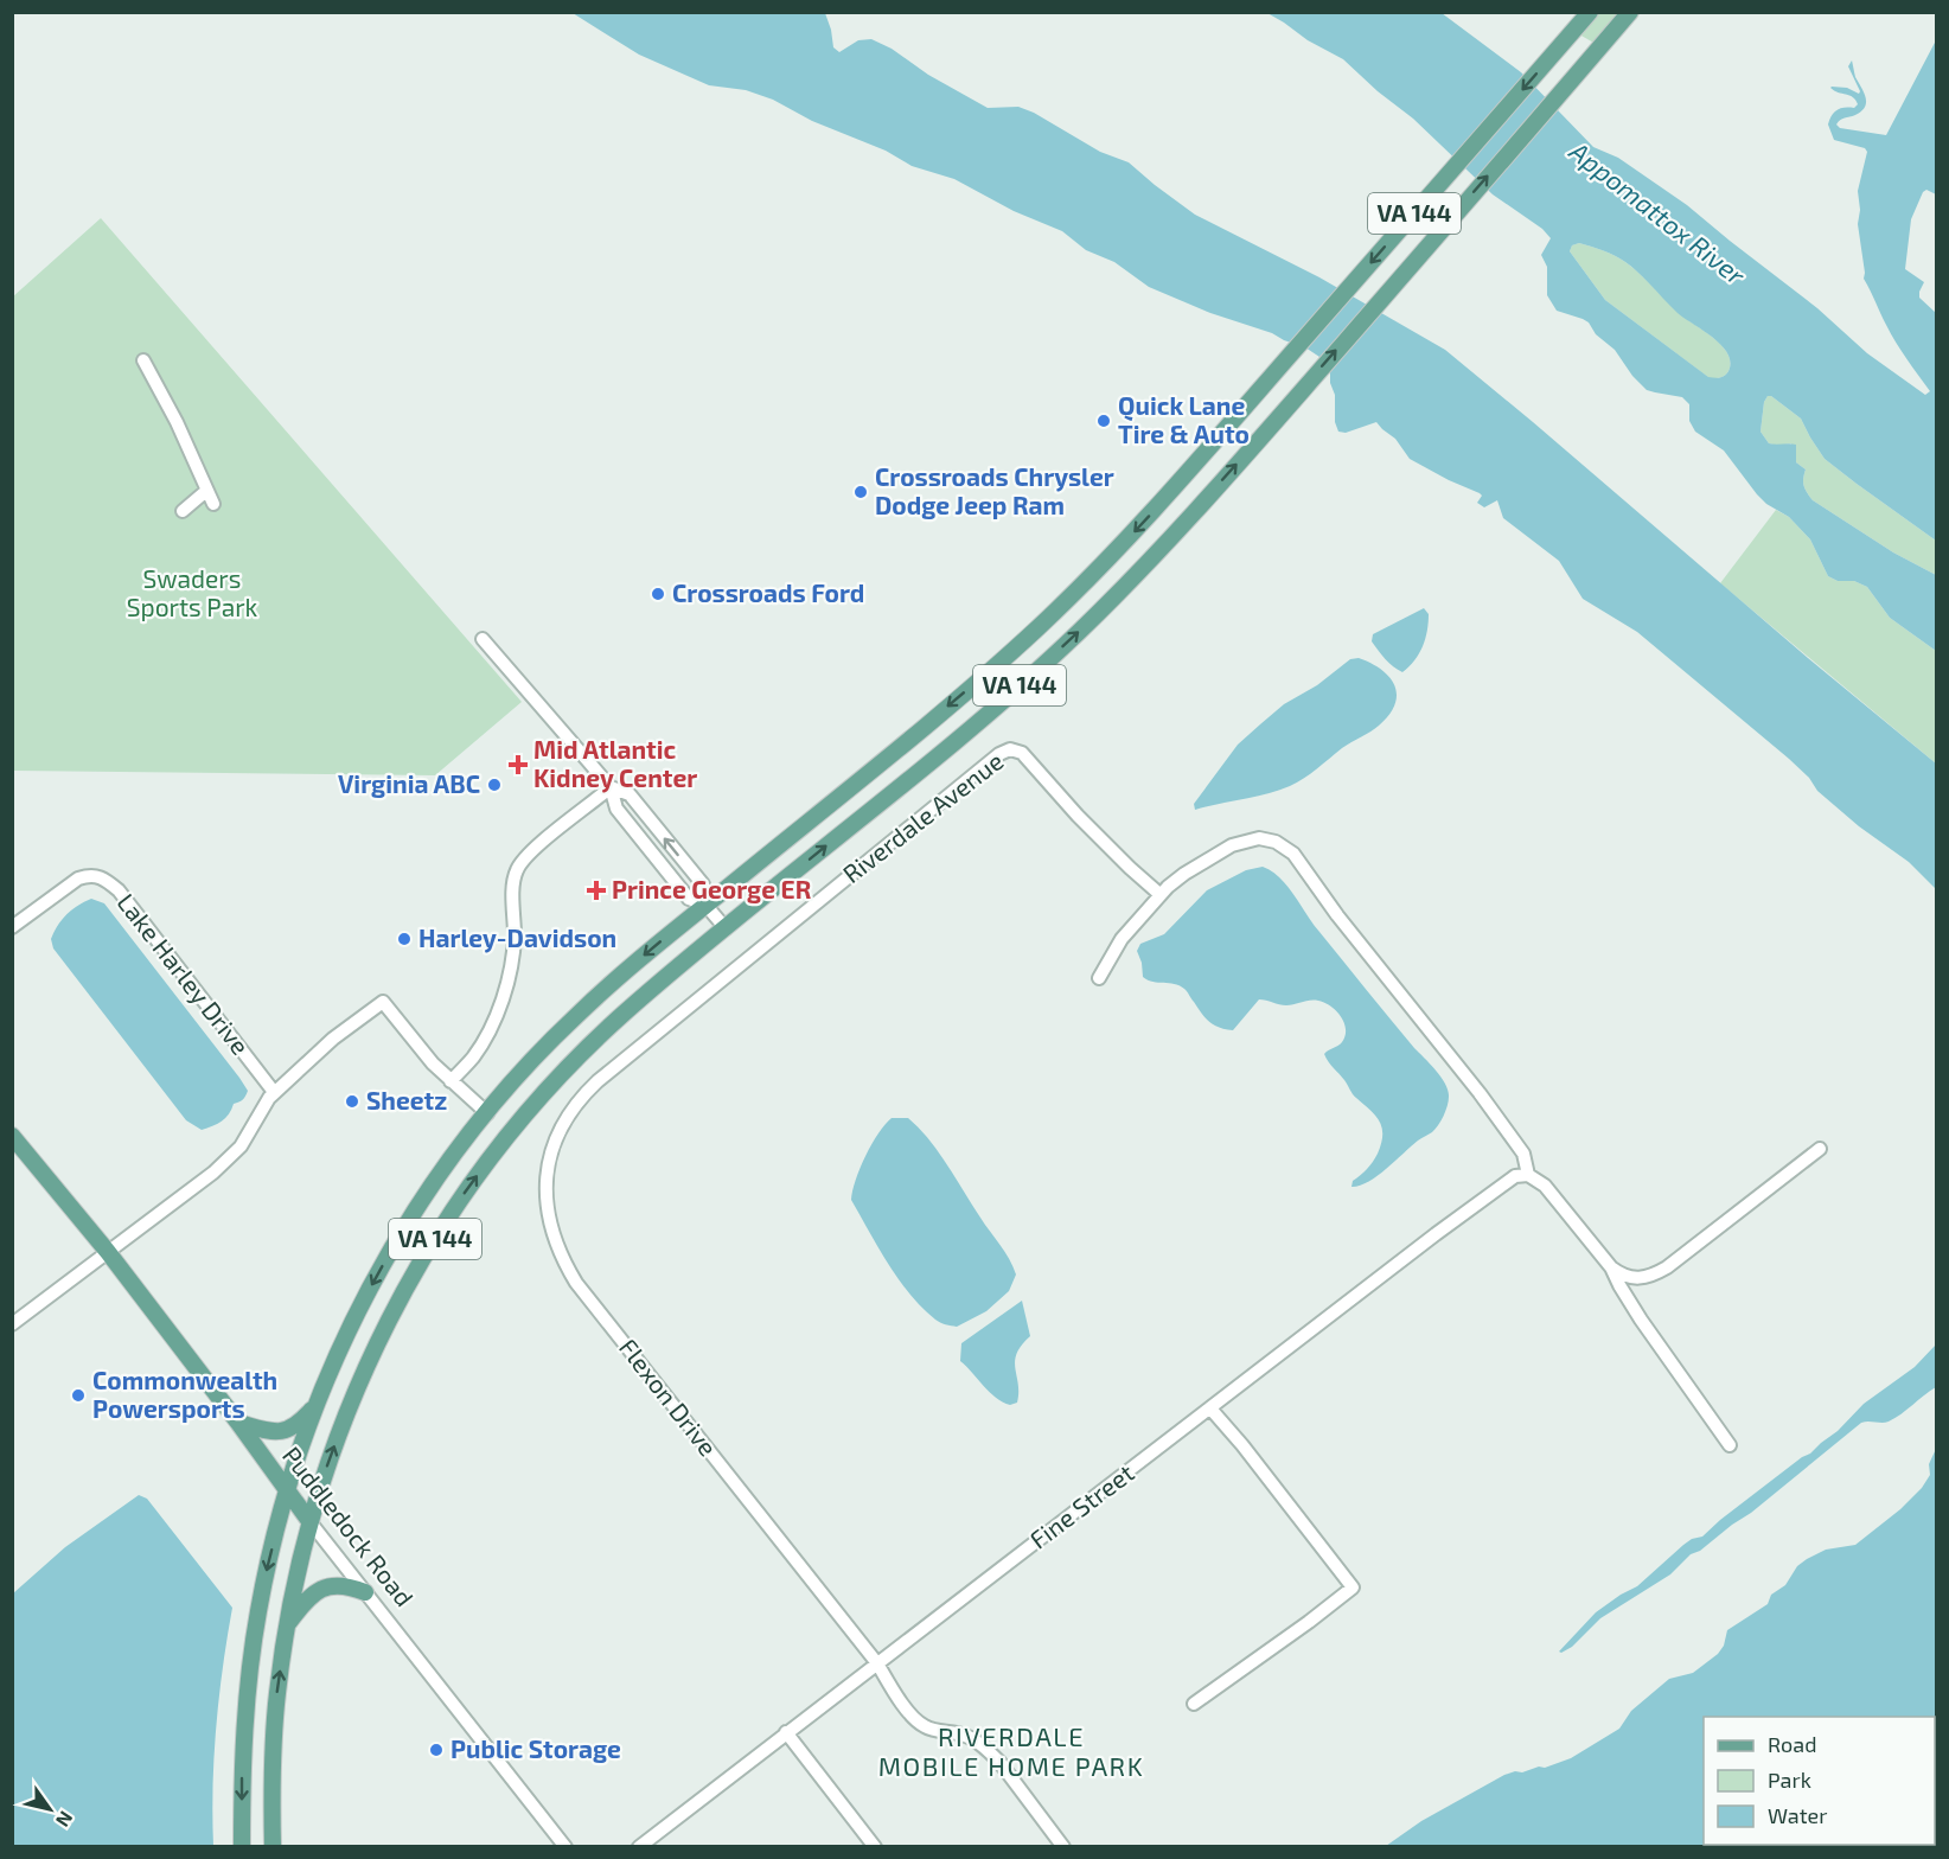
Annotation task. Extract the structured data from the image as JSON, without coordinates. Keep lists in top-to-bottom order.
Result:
{
  "streets": {
    "main road": ["VA 144", "Puddledock Road"],
    "street": [
      "Riverdale Avenue",
      "Lake Harley Drive",
      "Flexon Drive",
      "Fine Street"
    ]
  },
  "crossings": [
    ["VA 144", "Puddledock Road"],
    ["Riverdale Avenue", "Flexon Drive"],
    ["Flexon Drive", "Fine Street"]
  ],
  "districts": ["RIVERDALE MOBILE HOME PARK"],
  "water": ["Appomattox River"],
  "parks": ["Swaders Sports Park"],
  "places": {
    "other": [
      "Quick Lane Tire & Auto",
      "Crossroads Chrysler Dodge Jeep Ram",
      "Crossroads Ford",
      "Virginia ABC",
      "Harley-Davidson",
      "Sheetz",
      "Commonwealth Powersports",
      "Public Storage"
    ],
    "health": ["Mid Atlantic Kidney Center", "Prince George ER"]
  },
  "legend": ["Road", "Park", "Water"],
  "north": "bottom right"
}
